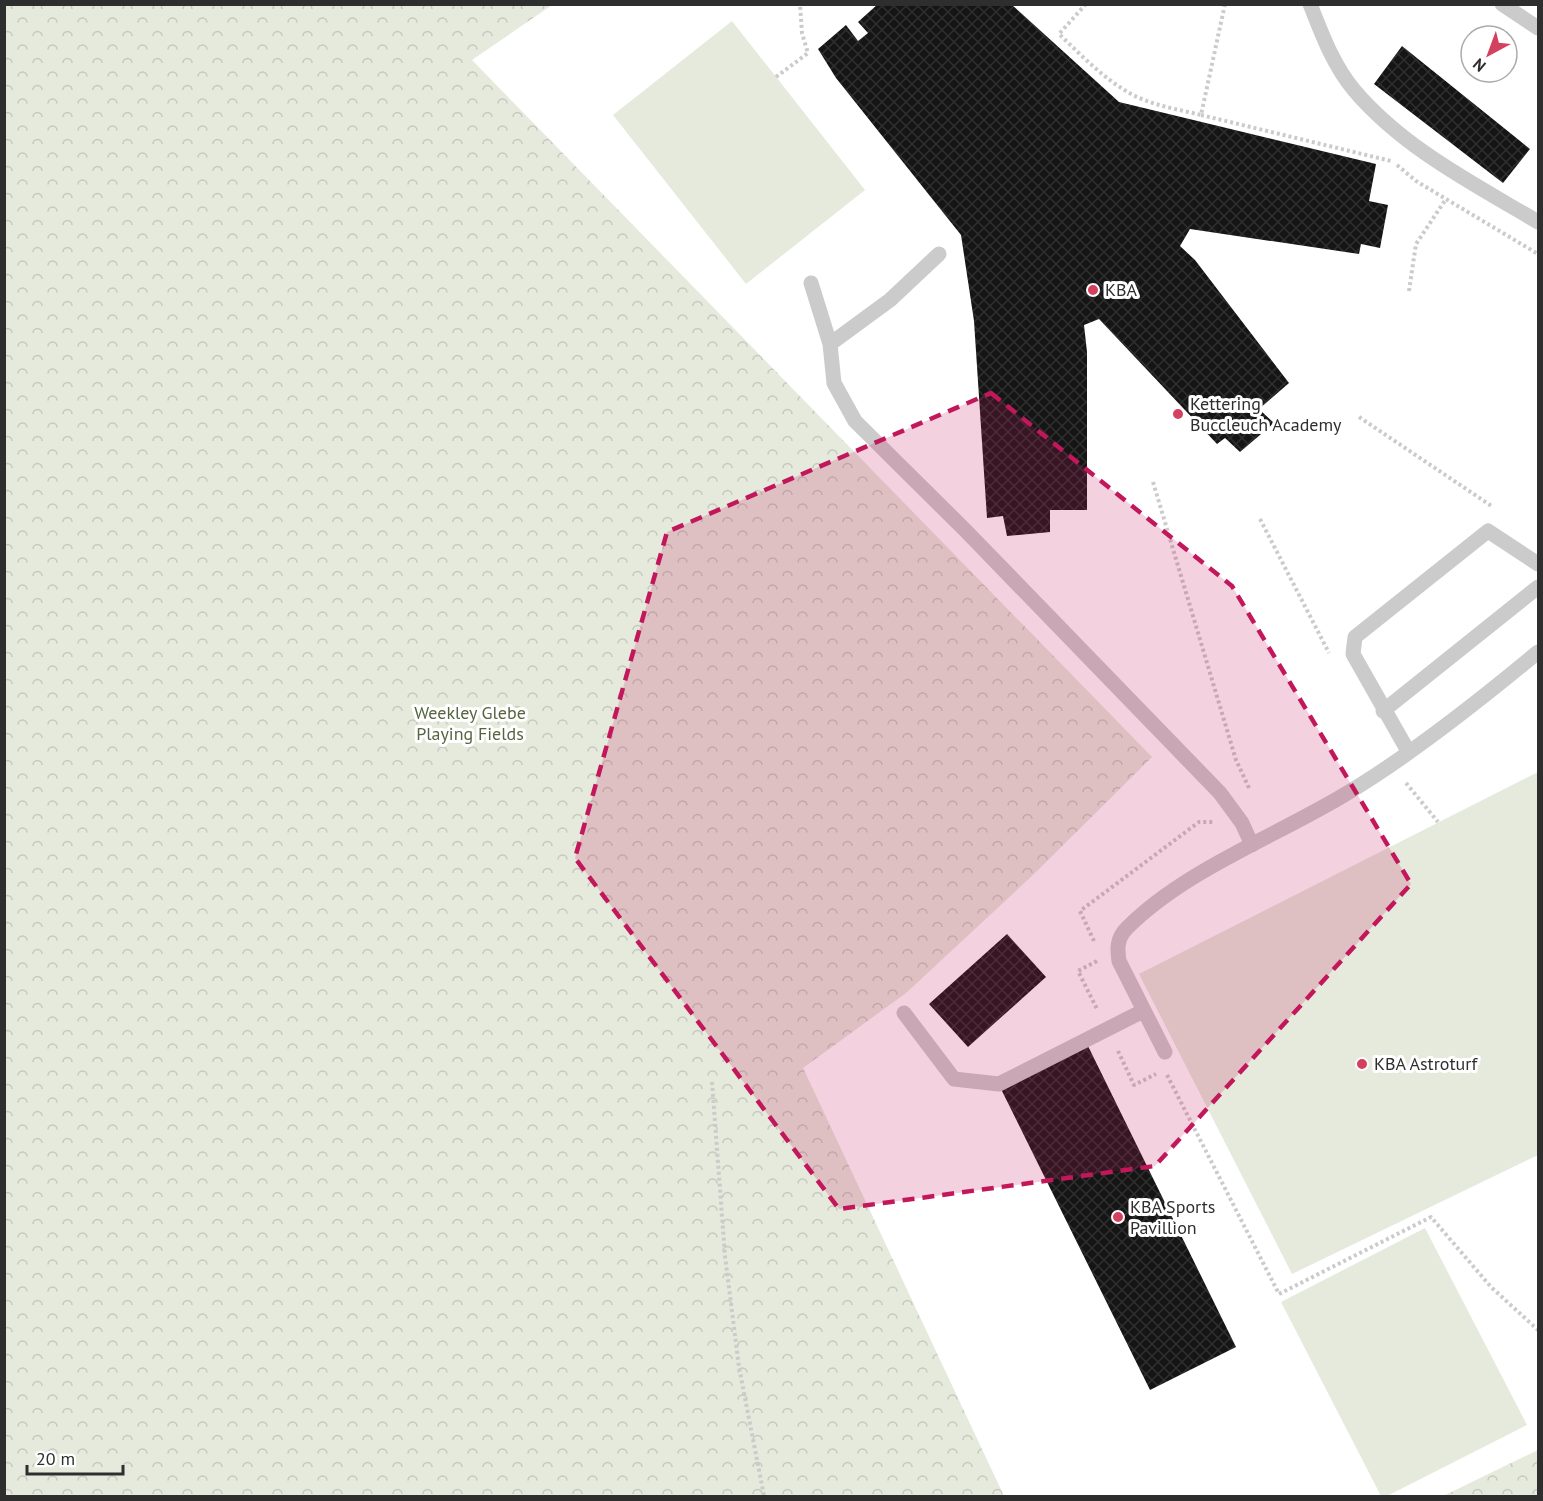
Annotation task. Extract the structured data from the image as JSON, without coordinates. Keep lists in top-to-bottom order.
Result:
{
  "parks": ["Weekley Glebe Playing Fields"],
  "places": [
    "KBA",
    "Kettering Buccleuch Academy",
    "KBA Astroturf",
    "KBA Sports Pavillion"
  ],
  "scale_bar": "20 m",
  "north": "bottom left"
}
